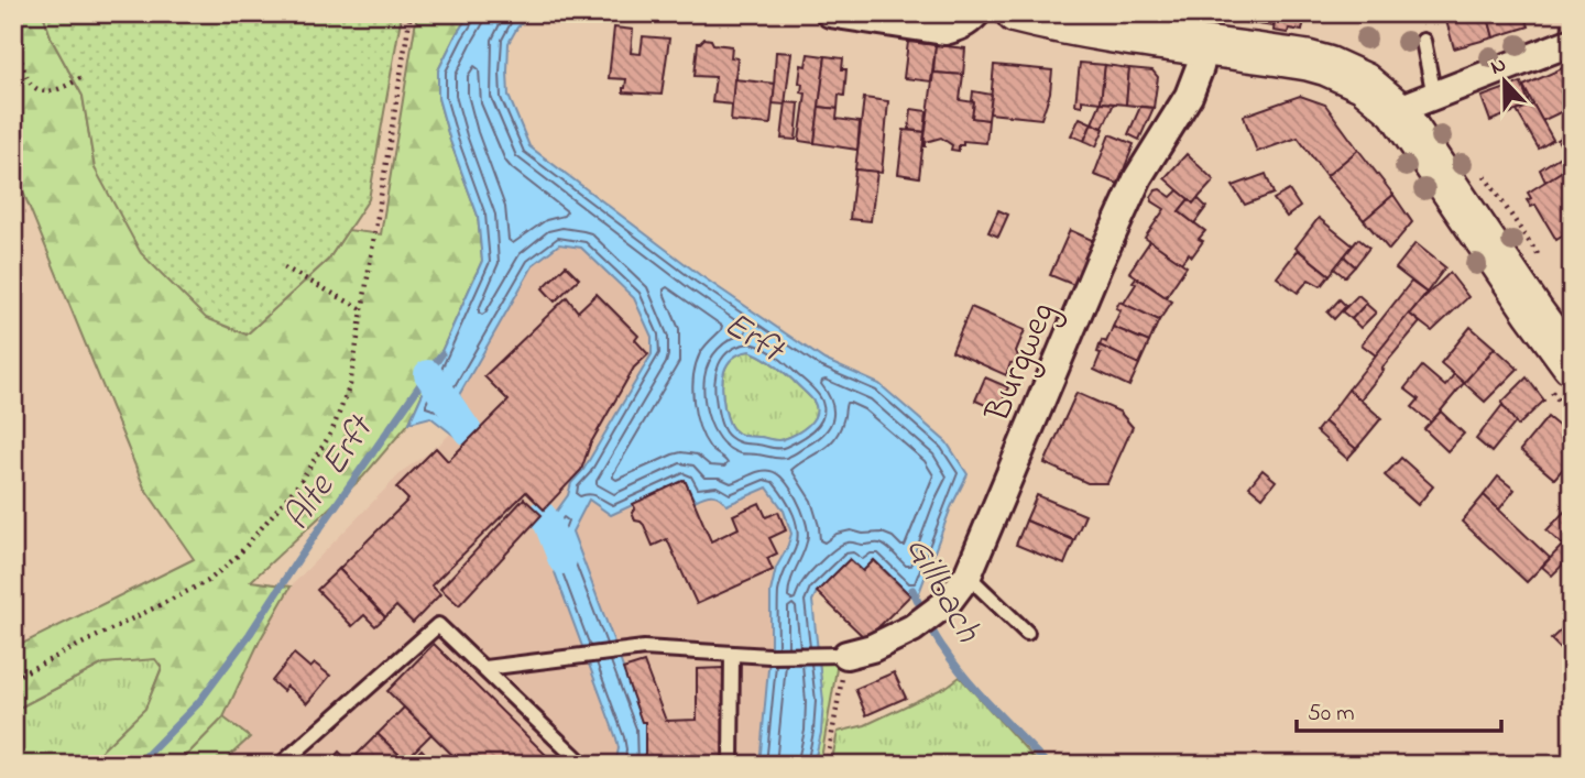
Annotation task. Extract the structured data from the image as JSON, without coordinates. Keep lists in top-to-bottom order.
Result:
{
  "streets": {
    "street": ["Burgweg"]
  },
  "water": ["Erft", "Alte Erft", "Gillbach"],
  "scale_bar": "50 m",
  "north": "top"
}
